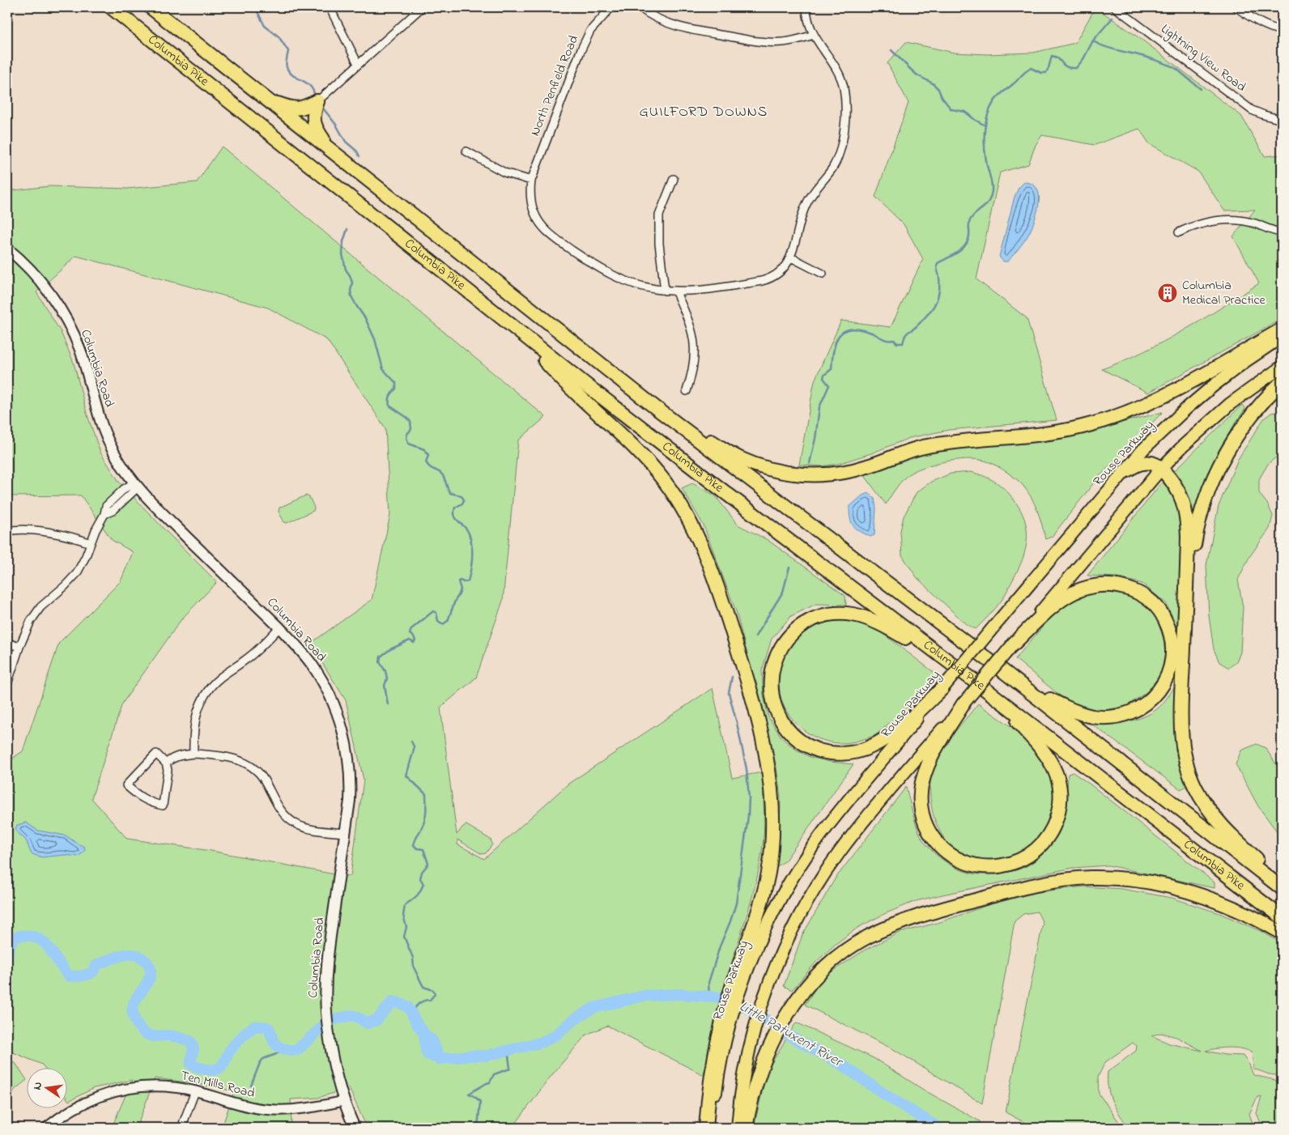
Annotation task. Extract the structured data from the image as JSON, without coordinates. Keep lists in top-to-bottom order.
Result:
{
  "streets": {
    "highway": ["Columbia Pike"],
    "main road": ["Columbia Road", "Rouse Parkway"],
    "street": ["Lightning View Road", "North Penfield Road", "Ten Mills Road"]
  },
  "crossings": [
    ["Columbia Road", "Ten Mills Road"]
  ],
  "districts": ["GUILFORD DOWNS"],
  "water": ["Little Patuxent River"],
  "places": {
    "building": ["Columbia Medical Practice"]
  },
  "north": "left"
}
